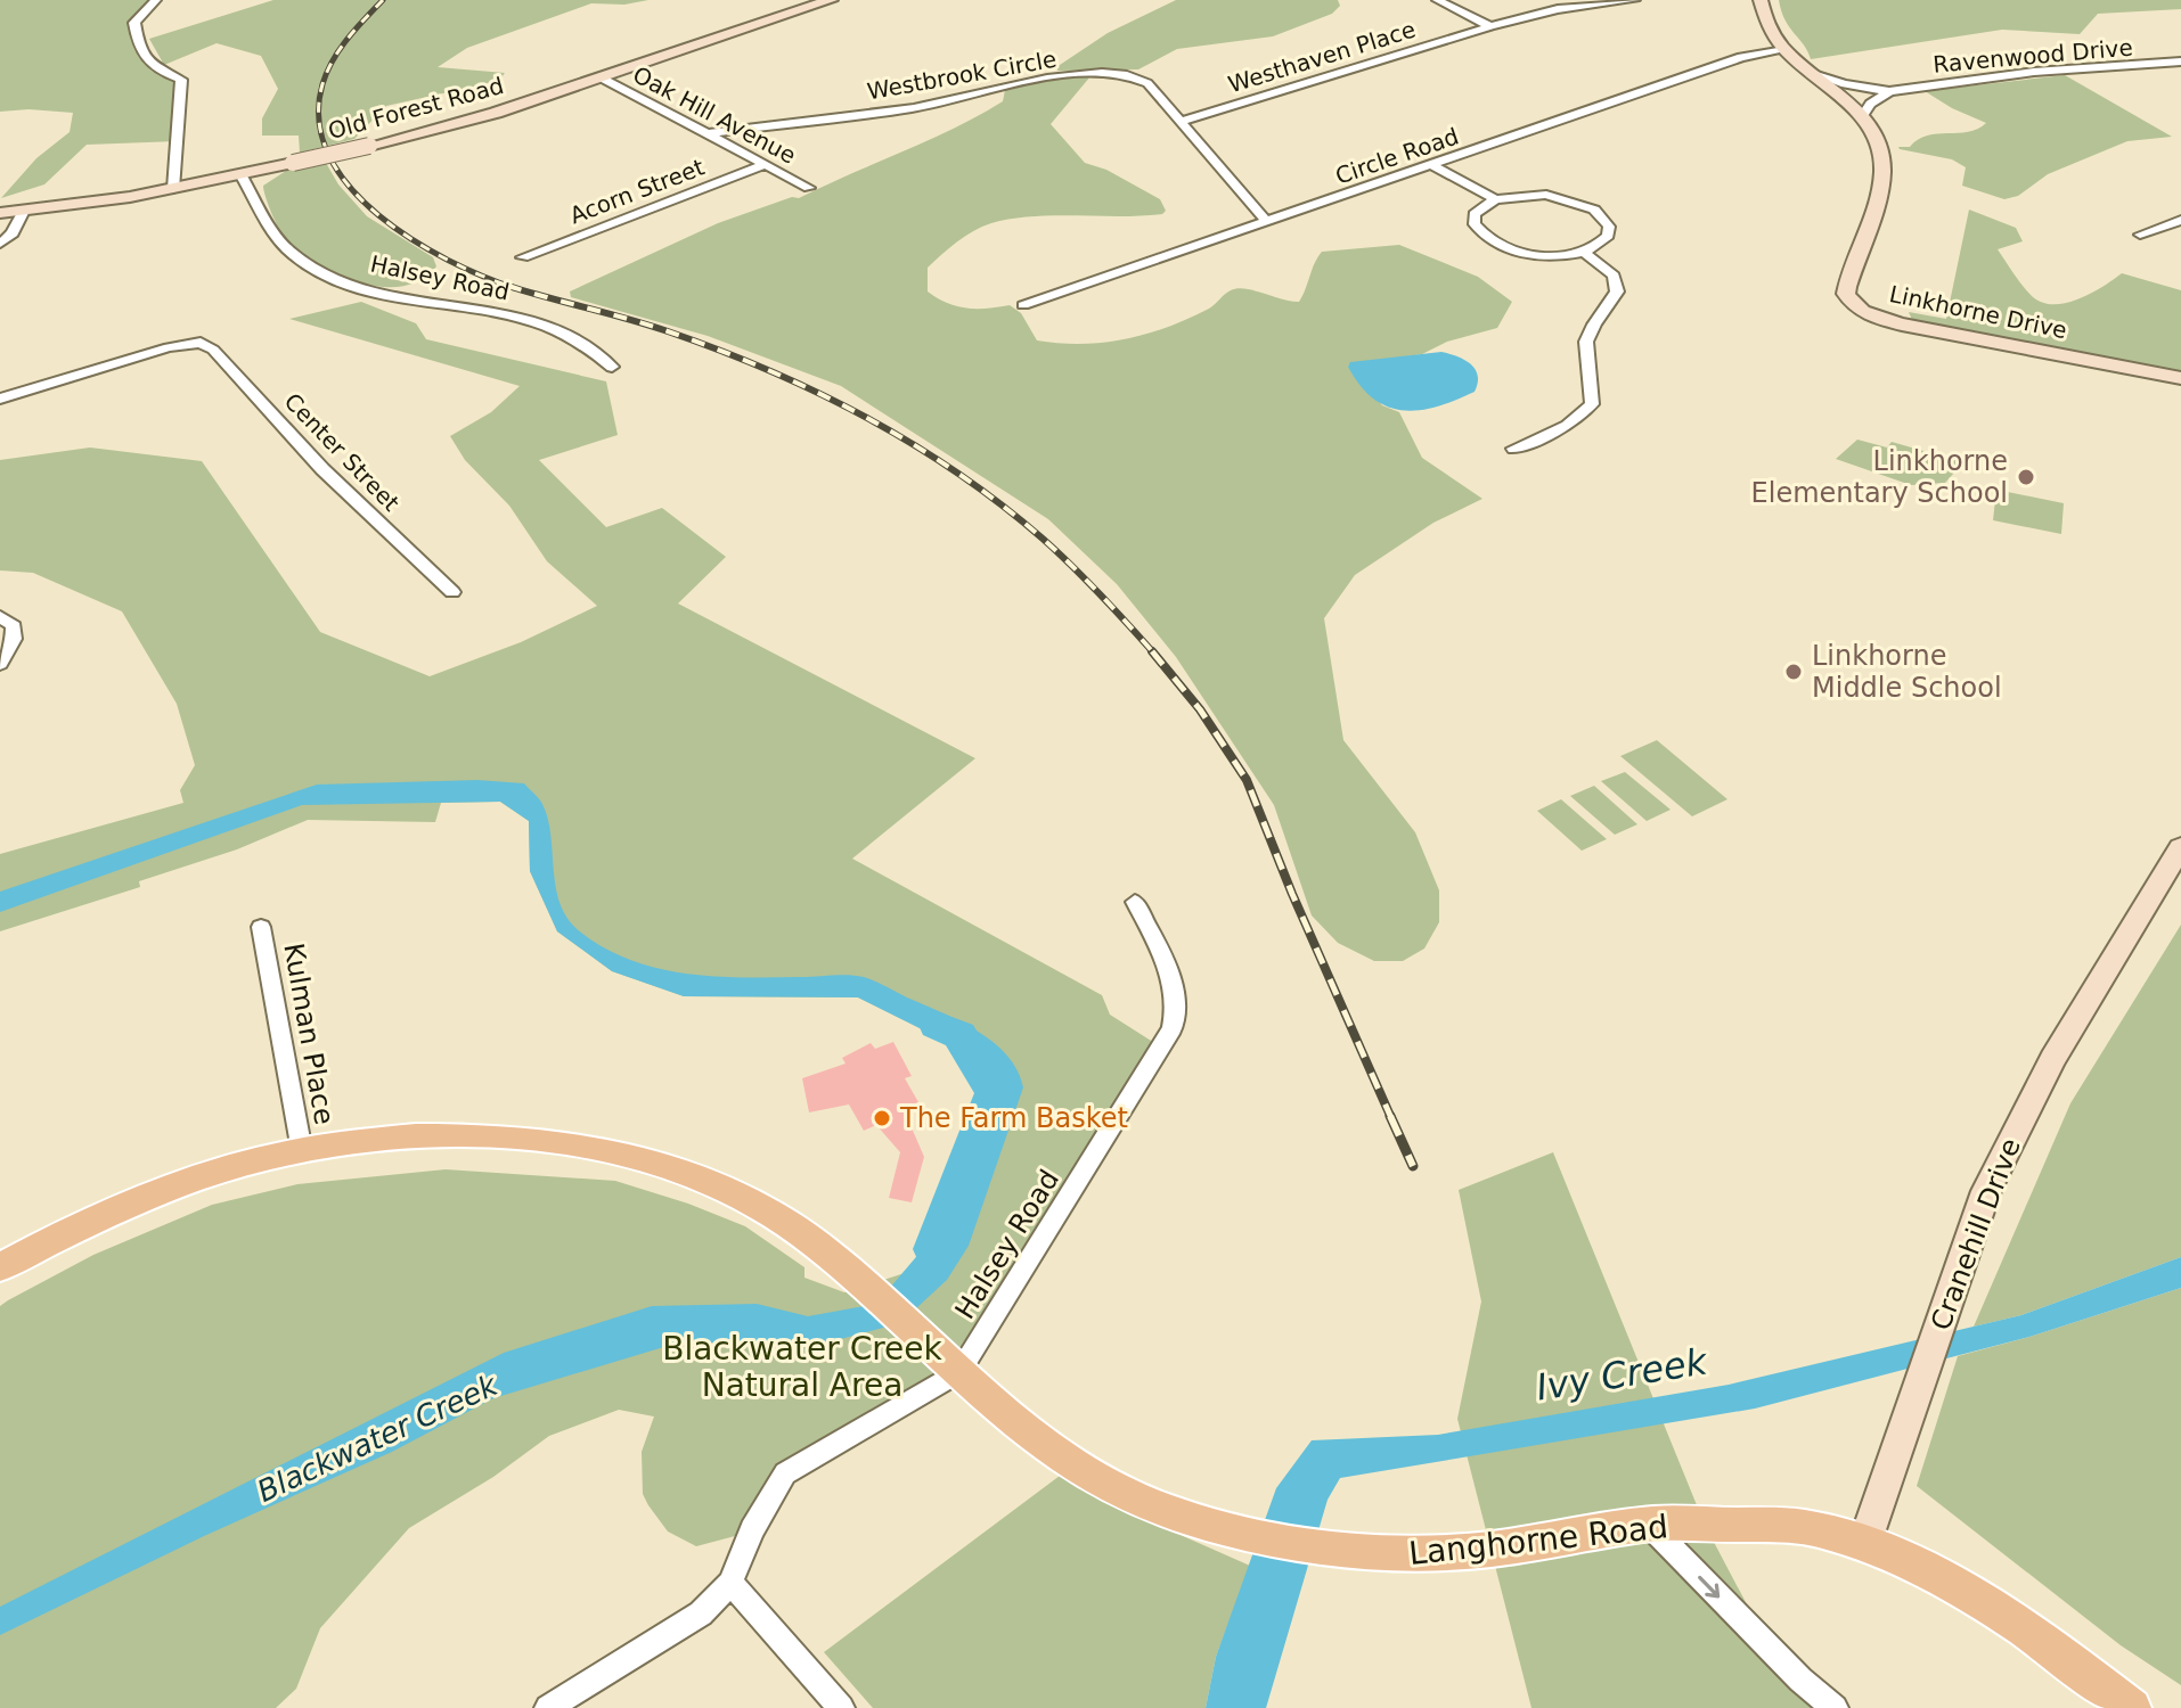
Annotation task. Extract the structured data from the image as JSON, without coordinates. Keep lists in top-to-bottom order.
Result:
{
  "streets": {
    "main road": [
      "Old Forest Road",
      "Linkhorne Drive",
      "Cranehill Drive",
      "Langhorne Road"
    ],
    "street": [
      "Ravenwood Drive",
      "Westhaven Place",
      "Westbrook Circle",
      "Oak Hill Avenue",
      "Circle Road",
      "Acorn Street",
      "Halsey Road",
      "Center Street",
      "Kulman Place"
    ]
  },
  "crossings": [
    ["Ravenwood Drive", "Linkhorne Drive"],
    ["Westhaven Place", "Westbrook Circle"],
    ["Westbrook Circle", "Oak Hill Avenue"],
    ["Westbrook Circle", "Circle Road"],
    ["Old Forest Road", "Oak Hill Avenue"],
    ["Old Forest Road", "Halsey Road"],
    ["Oak Hill Avenue", "Acorn Street"],
    ["Circle Road", "Linkhorne Drive"],
    ["Halsey Road", "Langhorne Road"],
    ["Kulman Place", "Langhorne Road"],
    ["Cranehill Drive", "Langhorne Road"]
  ],
  "water": ["Ivy Creek", "Blackwater Creek"],
  "parks": ["Blackwater Creek Natural Area"],
  "places": ["Linkhorne Elementary School", "Linkhorne Middle School", "The Farm Basket"]
}
